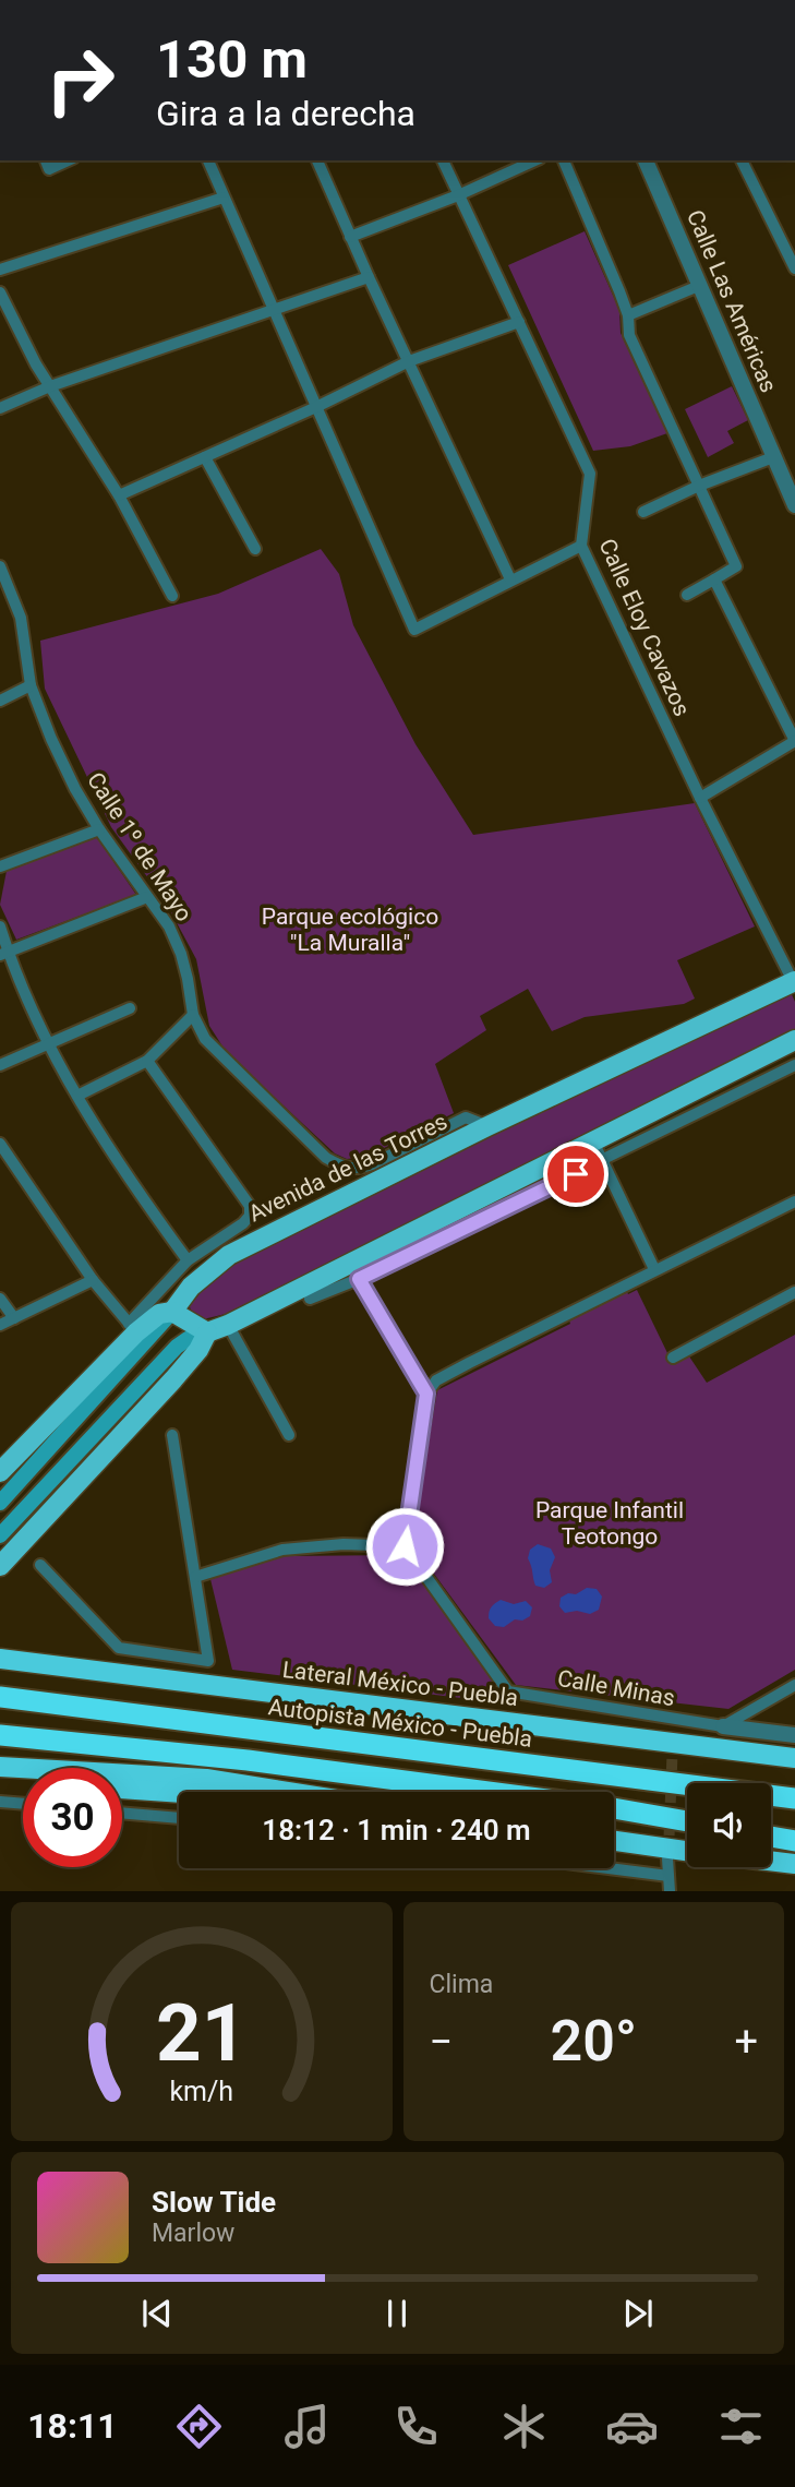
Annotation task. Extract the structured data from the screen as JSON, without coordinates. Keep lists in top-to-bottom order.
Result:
{
  "streets": {
    "highway": ["Lateral México - Puebla", "Autopista México - Puebla"],
    "main road": ["Avenida de las Torres"],
    "street": [
      "Calle Las Américas",
      "Calle Eloy Cavazos",
      "Calle 1º de Mayo",
      "Calle Minas"
    ]
  },
  "crossings": [
    ["Calle Eloy Cavazos", "Avenida de las Torres"],
    ["Calle 1º de Mayo", "Avenida de las Torres"]
  ],
  "parks": ["Parque ecológico \"La Muralla\"", "Parque Infantil Teotongo"],
  "page": {
    "turn": ["130 m", "Gira a la derecha"],
    "limit": "30",
    "trip": "18:12 · 1 min · 240 m",
    "tile": "Clima",
    "heat": ["−", "20°", "+"],
    "song": ["Slow Tide", "Marlow"],
    "tabs": "18:11",
    "gauge": ["21", "km/h"]
  }
}
